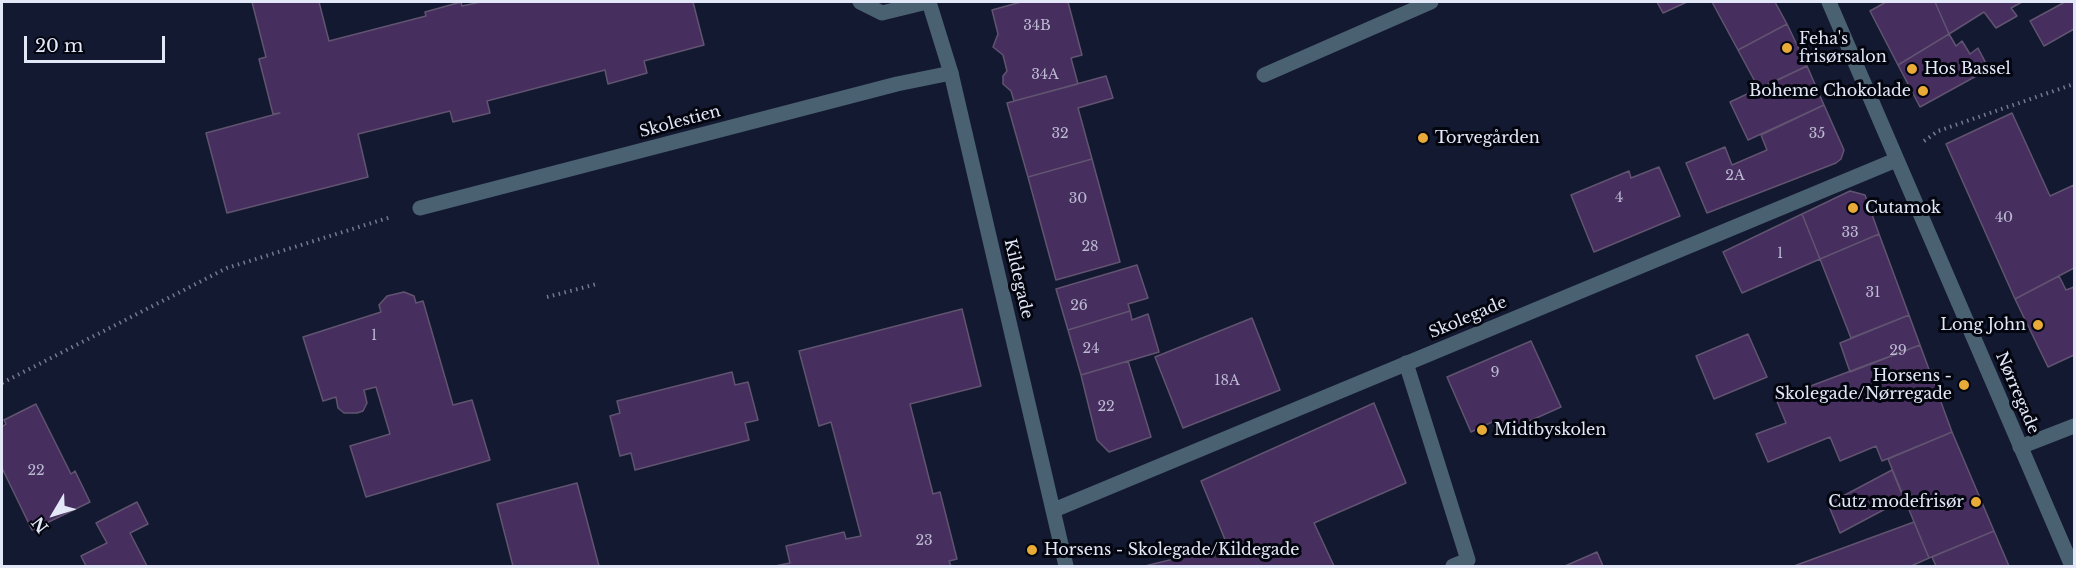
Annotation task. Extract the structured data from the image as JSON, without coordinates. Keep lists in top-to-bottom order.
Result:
{
  "streets": {
    "street": [
      "Skolestien",
      "Kildegade",
      "Skolegade",
      "Nørregade"
    ]
  },
  "crossings": [
    ["Skolestien", "Kildegade"],
    ["Kildegade", "Skolegade"],
    ["Skolegade", "Nørregade"]
  ],
  "places": [
    "Feha's frisørsalon",
    "Hos Bassel",
    "Boheme Chokolade",
    "Torvegården",
    "Cutamok",
    "Long John",
    "Horsens - Skolegade/Nørregade",
    "Midtbyskolen",
    "Cutz modefrisør",
    "Horsens - Skolegade/Kildegade"
  ],
  "house_numbers": [
    "34B",
    "34A",
    "32",
    "35",
    "2A",
    "4",
    "30",
    "40",
    "33",
    "28",
    "1",
    "31",
    "26",
    "1",
    "24",
    "29",
    "9",
    "18A",
    "22",
    "22",
    "23"
  ],
  "scale_bar": "20 m",
  "north": "bottom left"
}
